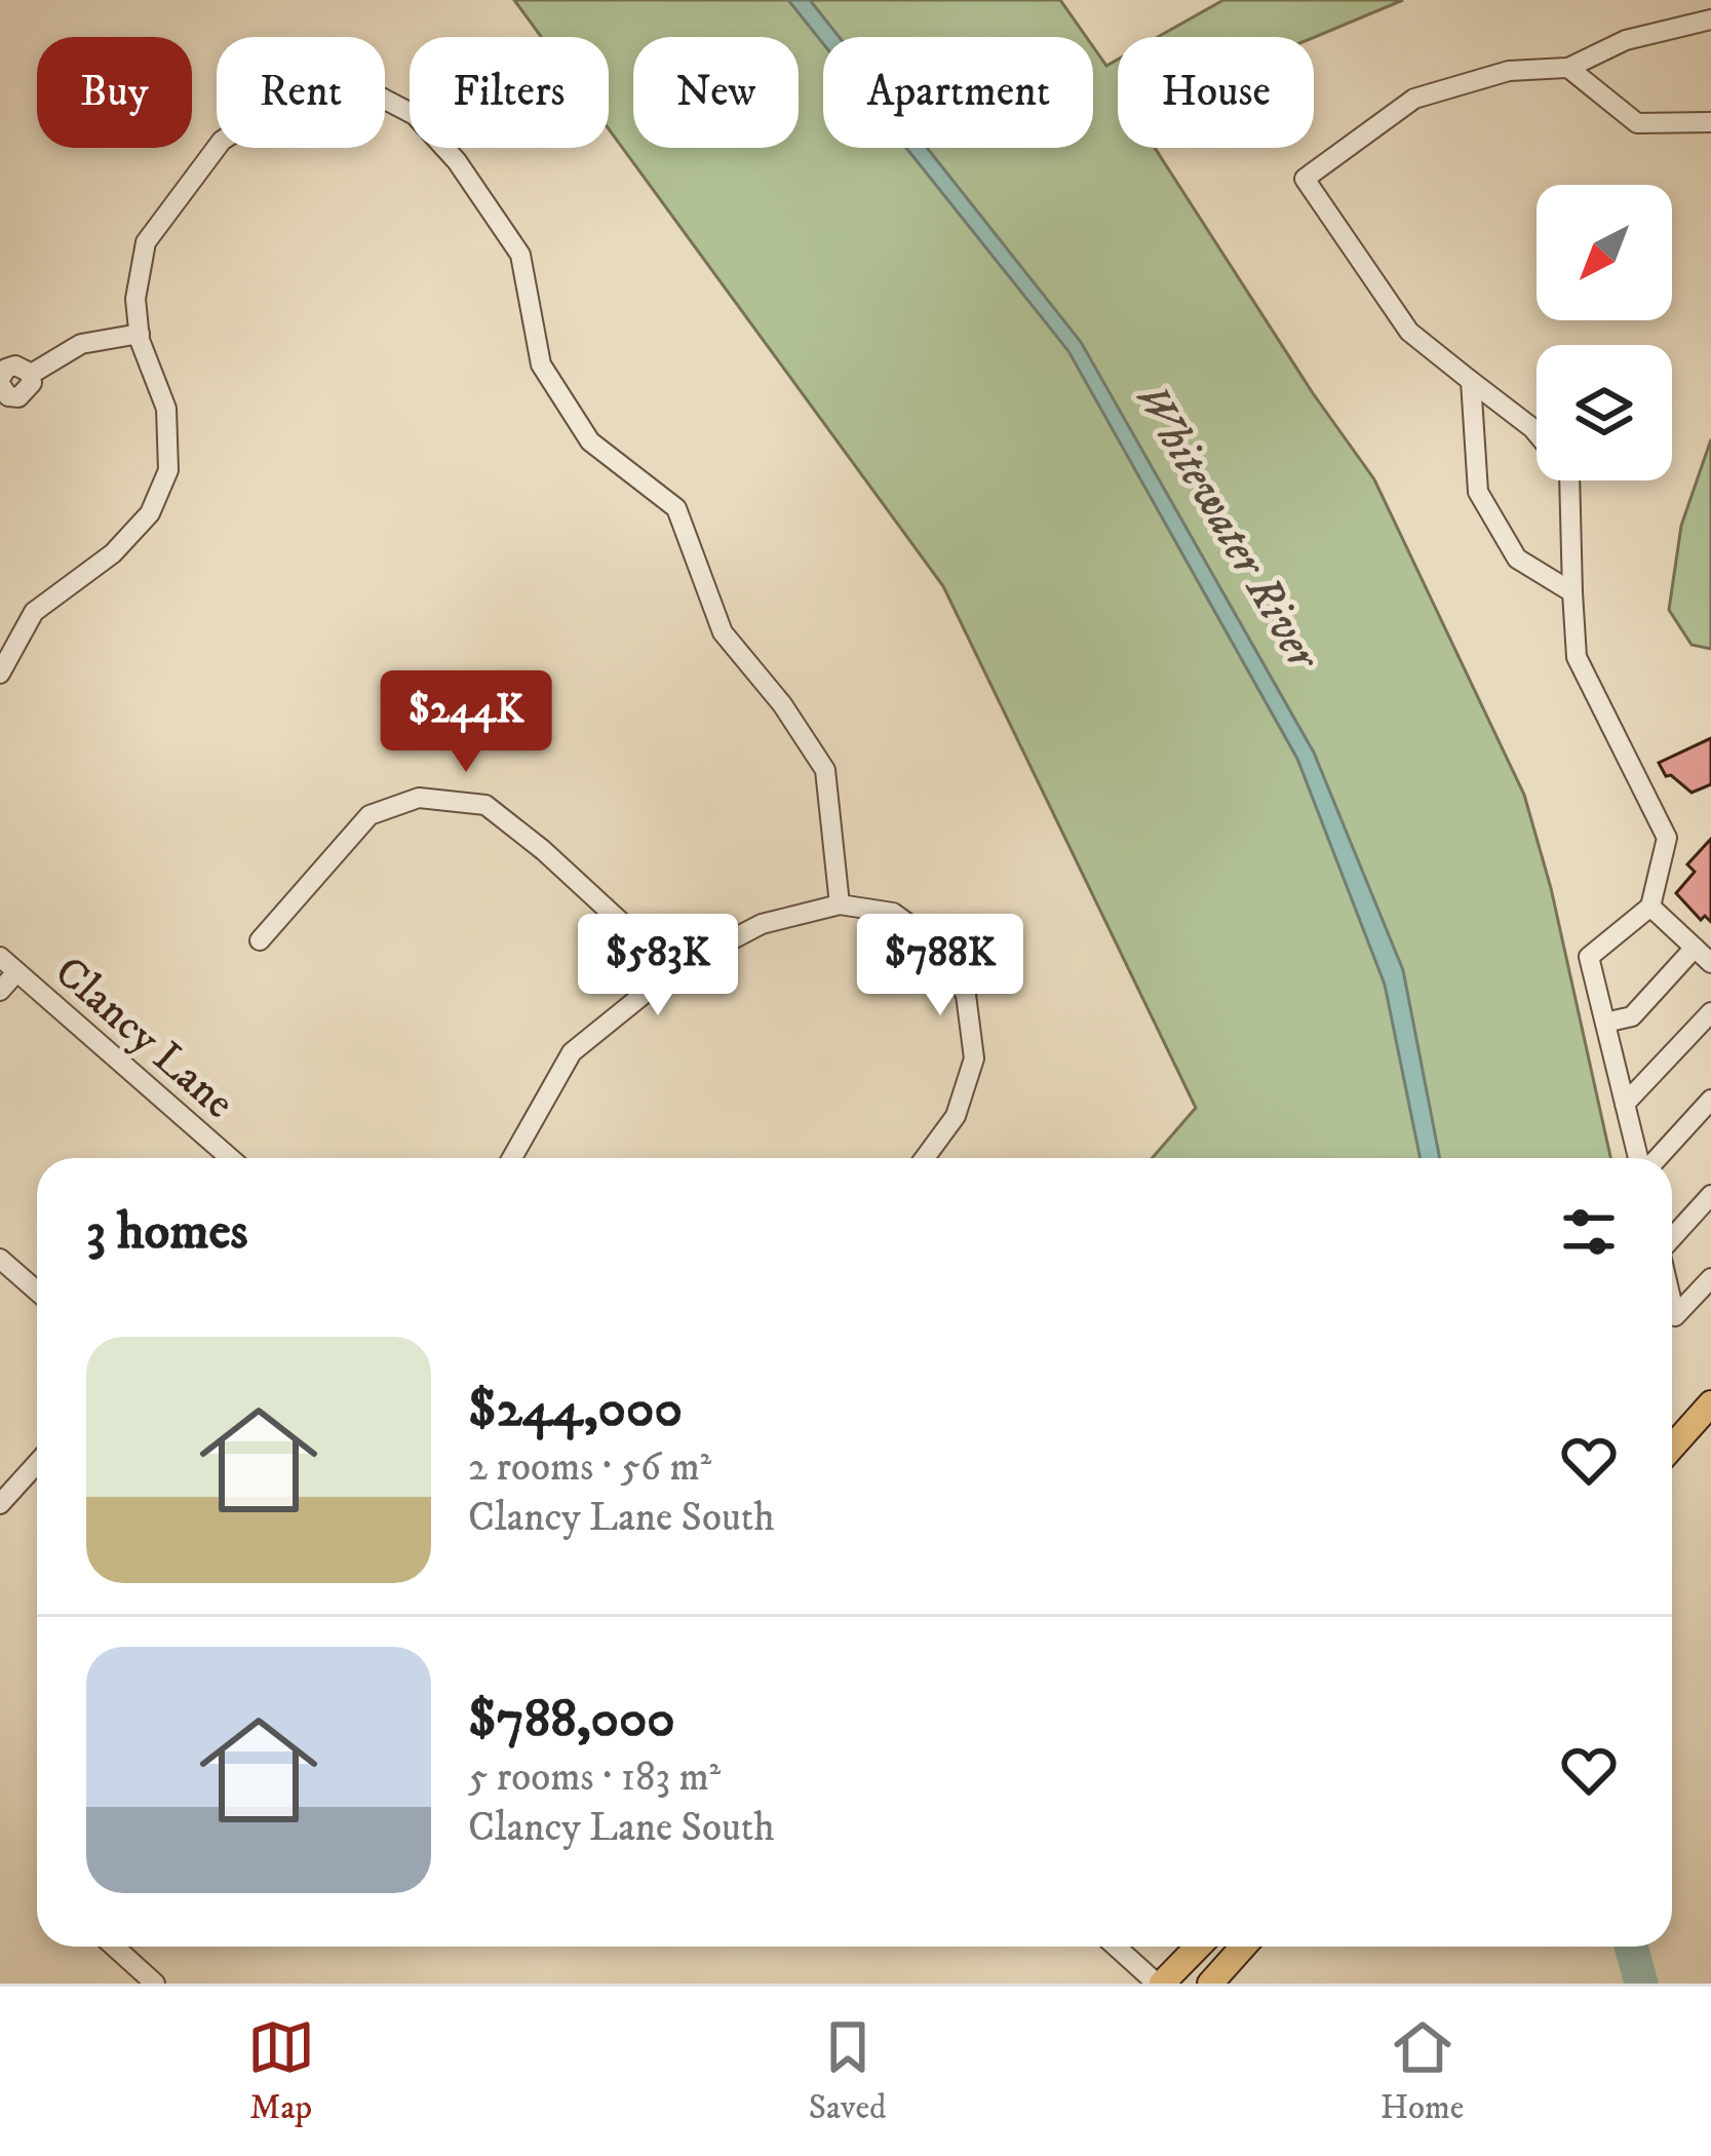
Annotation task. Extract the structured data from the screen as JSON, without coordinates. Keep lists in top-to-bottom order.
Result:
{
  "streets": {
    "street": ["Clancy Lane"]
  },
  "water": ["Whitewater River"],
  "north": "bottom left",
  "page": {
    "chip": [
      "Buy",
      "Rent",
      "Filters",
      "New",
      "Apartment",
      "House"
    ],
    "price": ["$244K", "$583K", "$788K"],
    "heading": "3 homes",
    "list": [
      {
        "name": "$244,000",
        "note": "2 rooms · 56 m² · Clancy Lane South"
      },
      {
        "name": "$788,000",
        "note": "5 rooms · 183 m² · Clancy Lane South"
      }
    ],
    "tabs": ["Map", "Saved", "Home"]
  }
}
